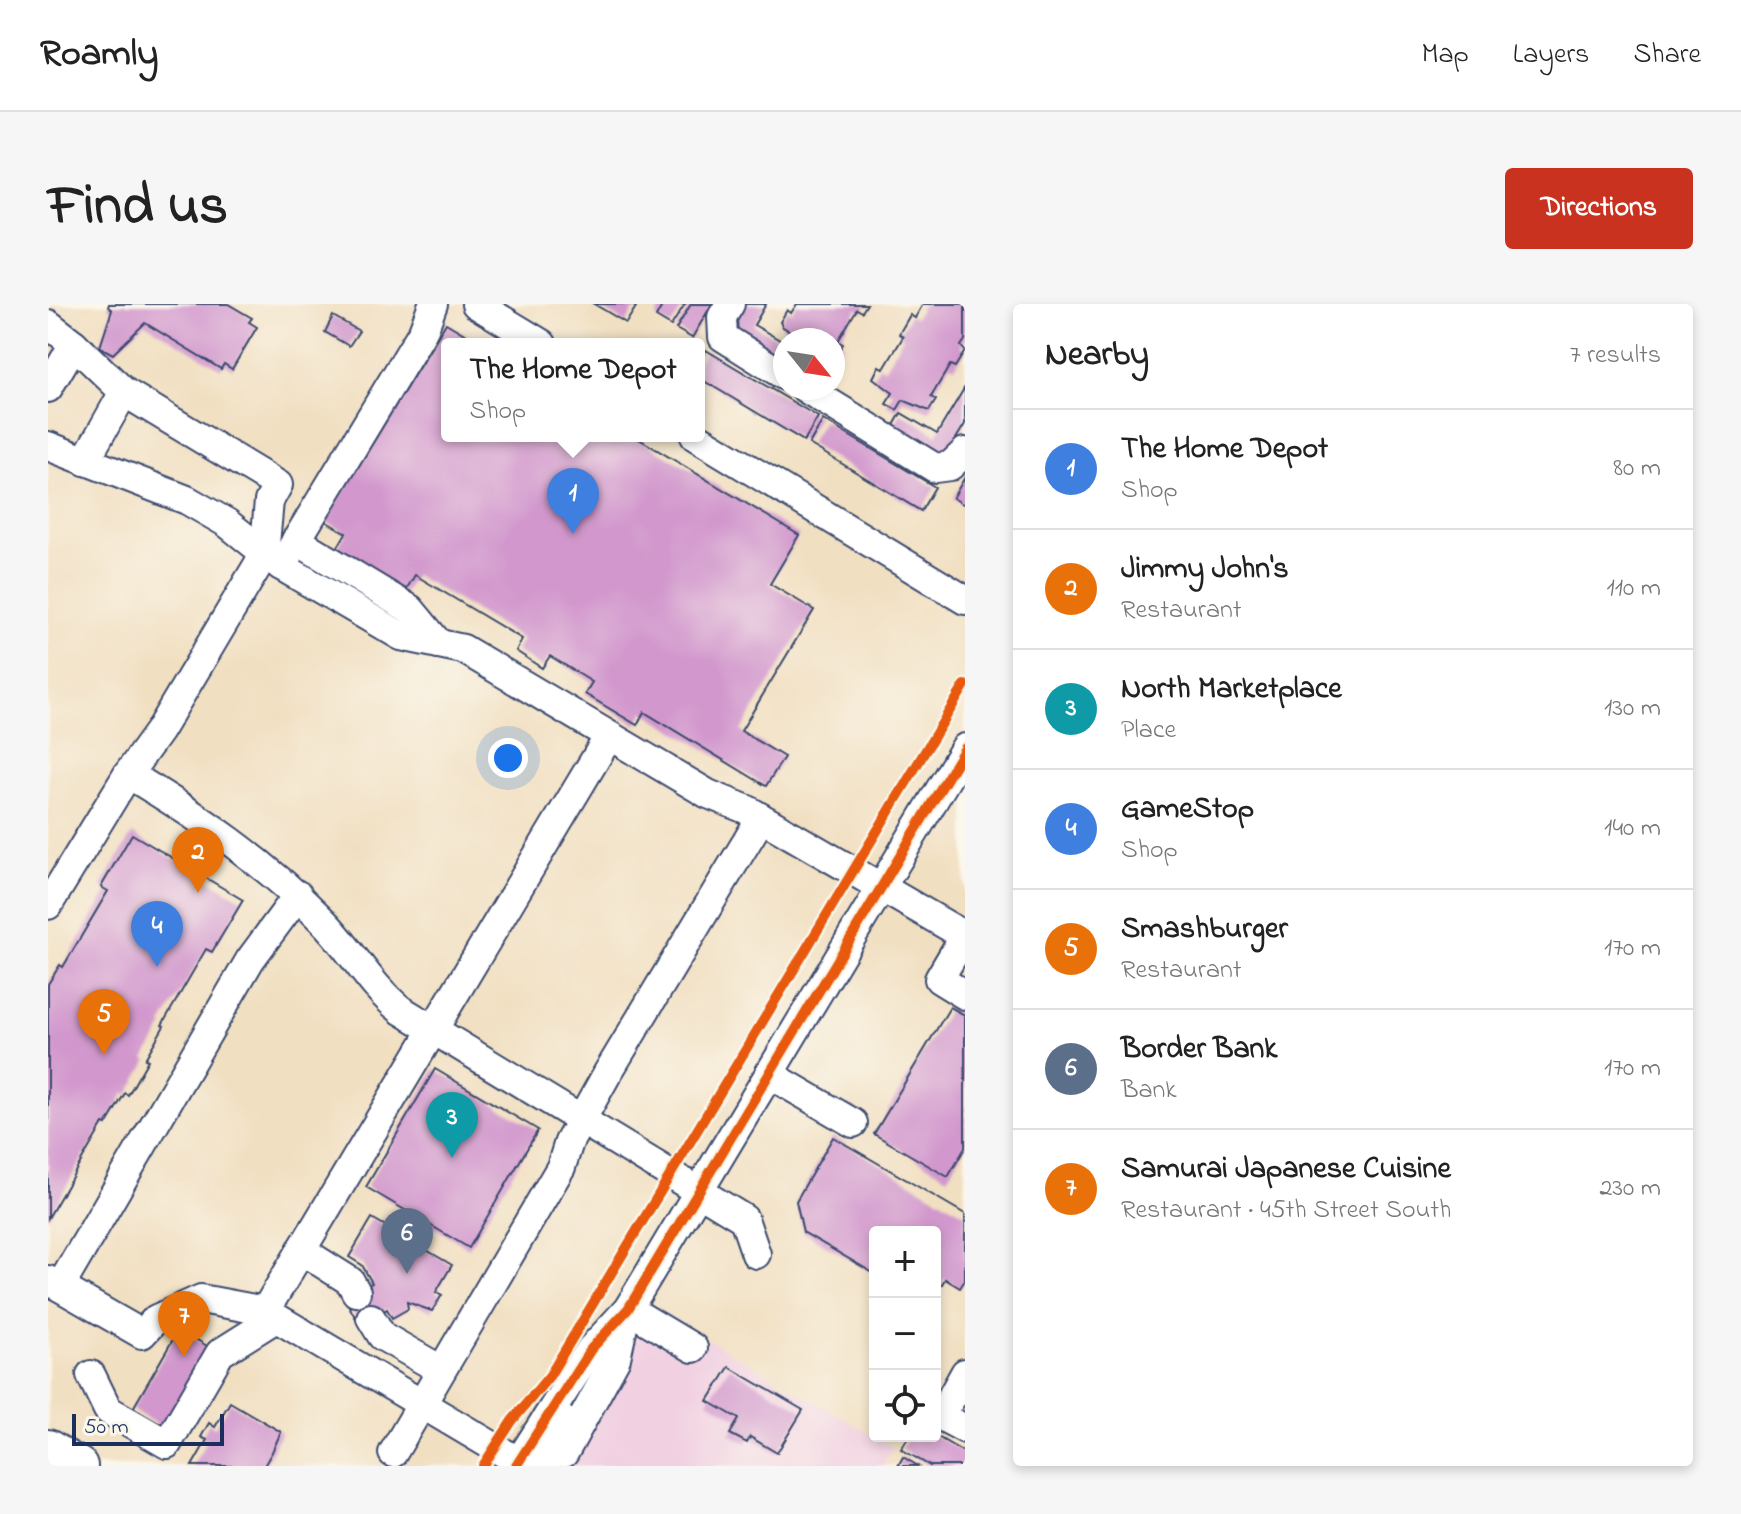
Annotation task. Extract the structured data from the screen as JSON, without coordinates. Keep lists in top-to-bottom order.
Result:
{
  "scale_bar": "50 m",
  "north": "bottom right",
  "page": {
    "header": "Roamly",
    "nav": ["Map", "Layers", "Share"],
    "title": "Find us",
    "buttons": "Directions",
    "heading": ["Nearby", "7 results"],
    "popup": ["The Home Depot", "Shop"],
    "list": [
      {
        "mark": "1",
        "name": "The Home Depot",
        "note": "Shop",
        "value": "80 m"
      },
      {
        "mark": "2",
        "name": "Jimmy John's",
        "note": "Restaurant",
        "value": "110 m"
      },
      {
        "mark": "3",
        "name": "North Marketplace",
        "note": "Place",
        "value": "130 m"
      },
      {
        "mark": "4",
        "name": "GameStop",
        "note": "Shop",
        "value": "140 m"
      },
      {
        "mark": "5",
        "name": "Smashburger",
        "note": "Restaurant",
        "value": "170 m"
      },
      {
        "mark": "6",
        "name": "Border Bank",
        "note": "Bank",
        "value": "170 m"
      },
      {
        "mark": "7",
        "name": "Samurai Japanese Cuisine",
        "note": "Restaurant · 45th Street South",
        "value": "230 m"
      }
    ],
    "pins": [
      "1",
      "2",
      "4",
      "5",
      "3",
      "6",
      "7"
    ],
    "map_buttons": ["+", "−"],
    "scale": "50 m"
  }
}
